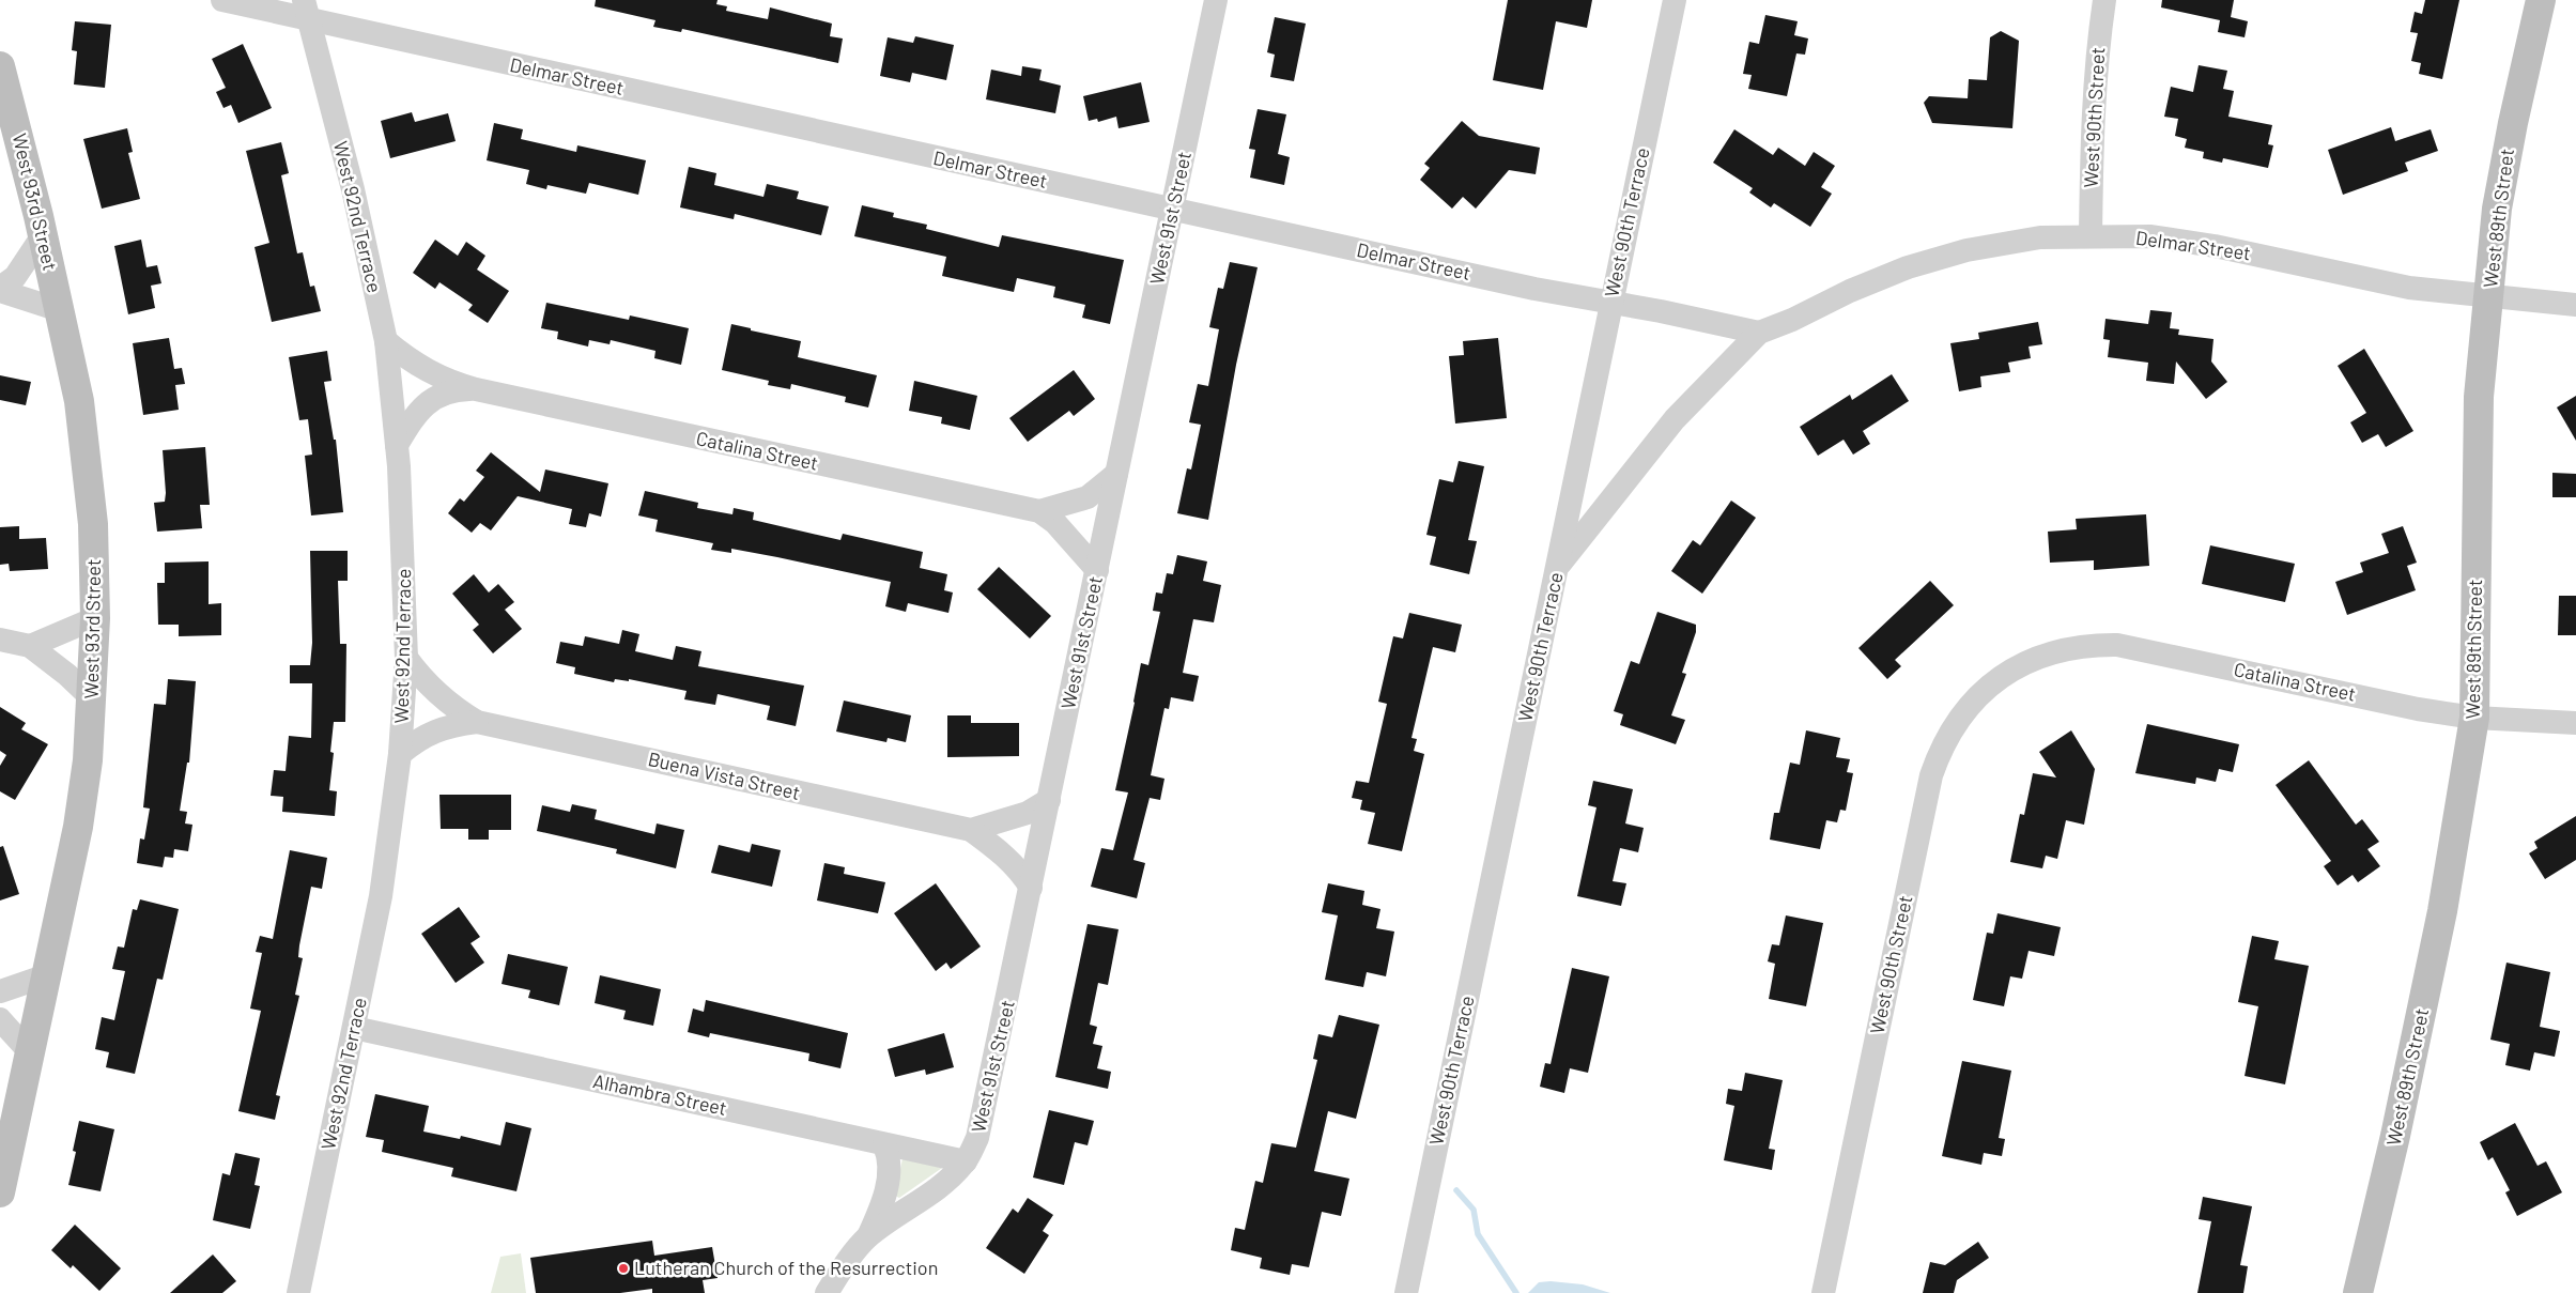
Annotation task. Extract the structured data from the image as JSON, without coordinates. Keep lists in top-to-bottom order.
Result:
{
  "streets": {
    "street": [
      "Delmar Street",
      "West 90th Street",
      "West 93rd Street",
      "West 92nd Terrace",
      "West 91st Street",
      "West 89th Street",
      "West 90th Terrace",
      "Catalina Street",
      "Buena Vista Street",
      "Alhambra Street"
    ]
  },
  "crossings": [
    ["Delmar Street", "West 90th Street"],
    ["Delmar Street", "West 92nd Terrace"],
    ["Delmar Street", "West 91st Street"],
    ["Delmar Street", "West 89th Street"],
    ["Delmar Street", "West 90th Terrace"],
    ["West 90th Street", "Catalina Street"],
    ["West 92nd Terrace", "Catalina Street"],
    ["West 92nd Terrace", "Buena Vista Street"],
    ["West 92nd Terrace", "Alhambra Street"],
    ["West 91st Street", "Catalina Street"],
    ["West 91st Street", "Buena Vista Street"],
    ["West 91st Street", "Alhambra Street"],
    ["West 89th Street", "Catalina Street"]
  ],
  "places": ["Lutheran Church of the Resurrection"]
}
